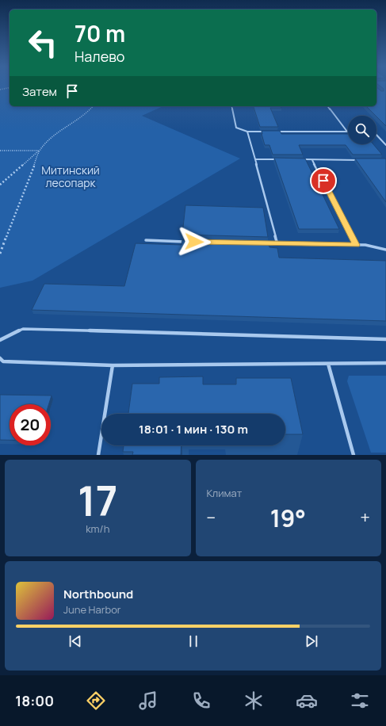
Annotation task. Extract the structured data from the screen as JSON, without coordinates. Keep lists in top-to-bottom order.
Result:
{
  "parks": ["Митинский лесопарк"],
  "page": {
    "turn": ["70 m", "Налево"],
    "then": "Затем",
    "limit": "20",
    "trip": "18:01 · 1 мин · 130 m",
    "tile": [
      ["17", "km/h"],
      "Климат"
    ],
    "heat": ["−", "19°", "+"],
    "song": ["Northbound", "June Harbor"],
    "tabs": "18:00"
  }
}
